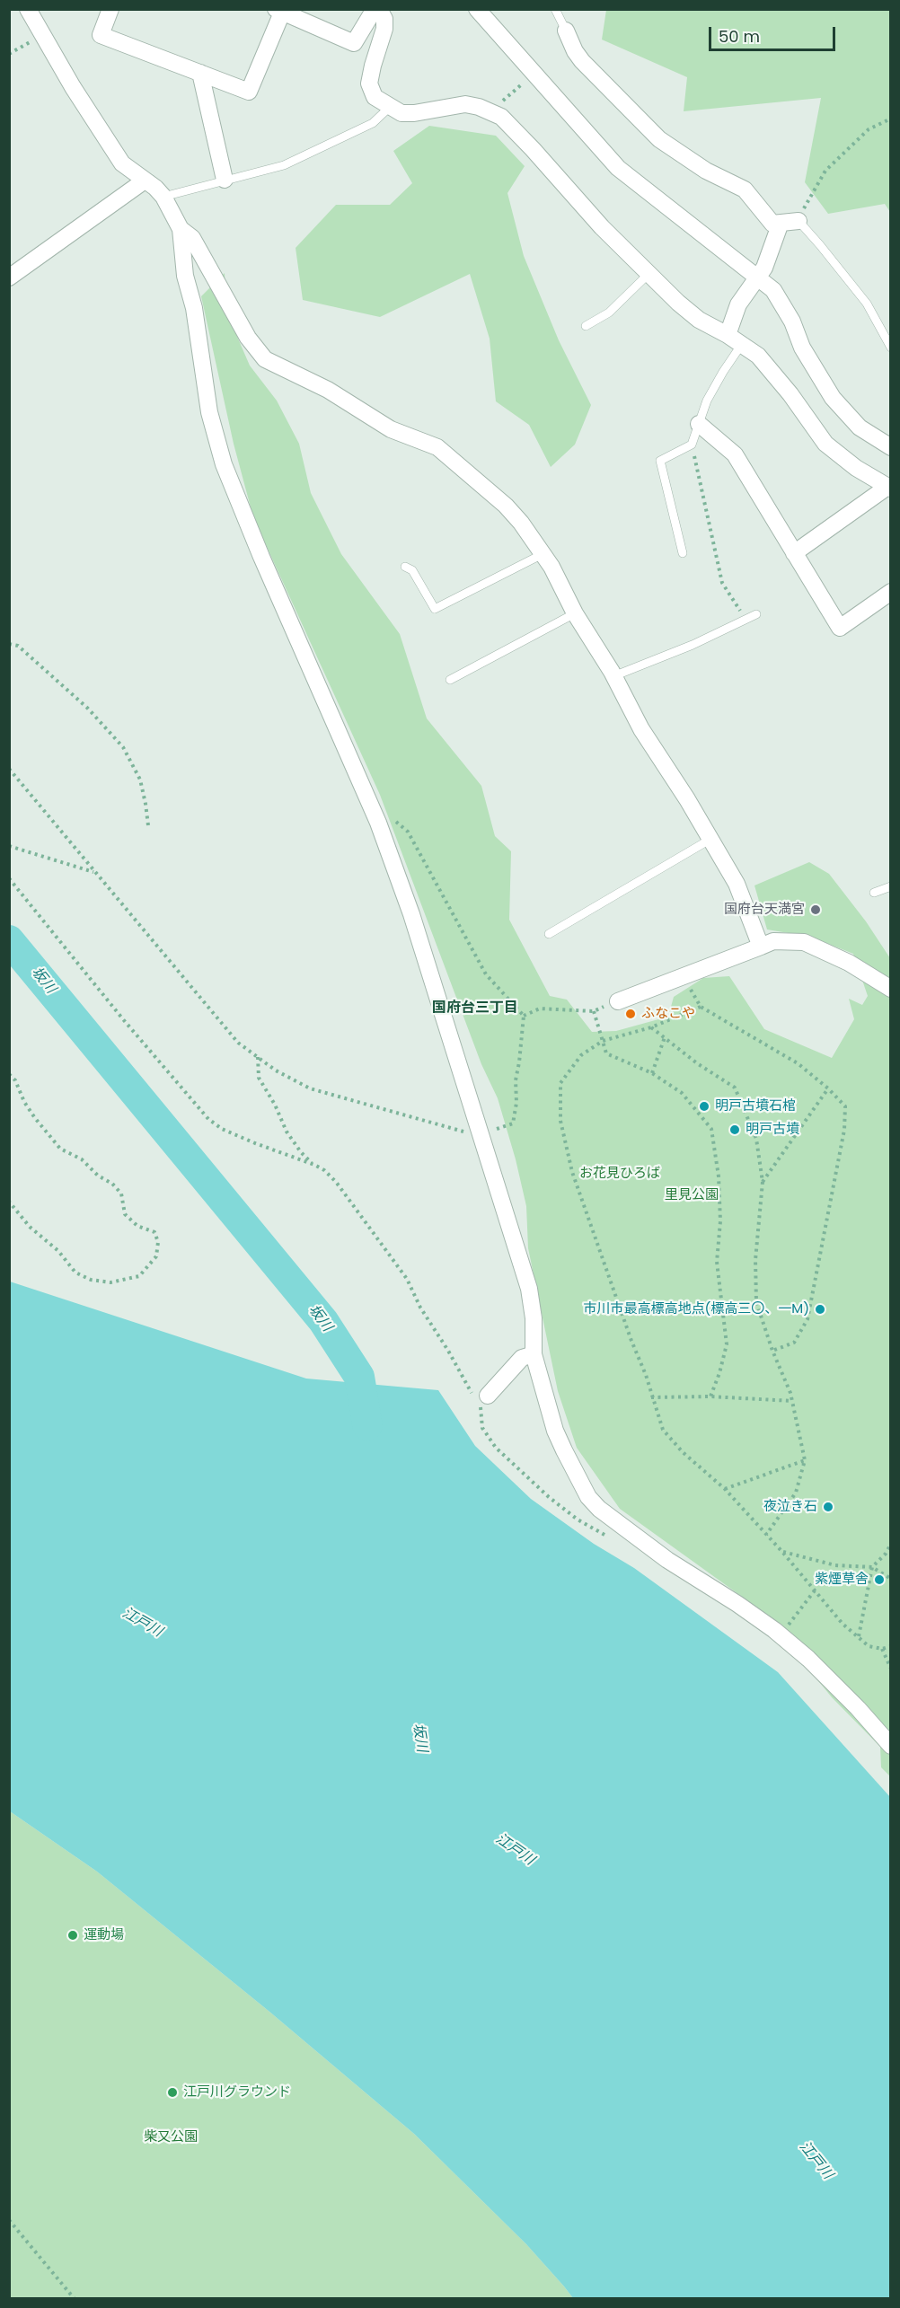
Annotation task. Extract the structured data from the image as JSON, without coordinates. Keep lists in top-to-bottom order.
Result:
{
  "districts": ["国府台三丁目"],
  "water": ["坂川", "江戸川"],
  "parks": ["お花見ひろば", "里見公園", "柴又公園"],
  "places": [
    "国府台天満宮",
    "ふなこや",
    "明戸古墳石棺",
    "明戸古墳",
    "市川市最高標高地点(標高三〇、一M)",
    "夜泣き石",
    "紫煙草舎",
    "運動場",
    "江戸川グラウンド"
  ],
  "scale_bar": "50 m"
}
